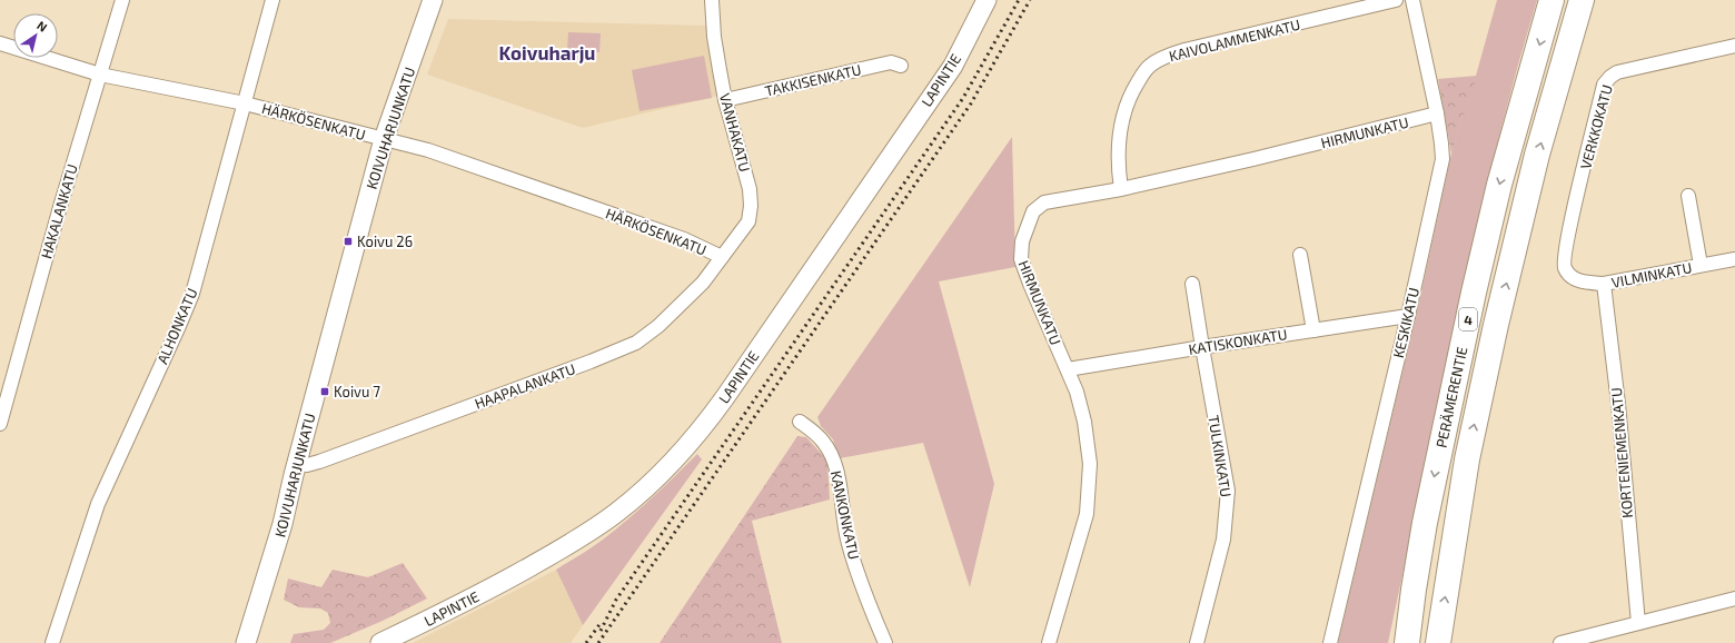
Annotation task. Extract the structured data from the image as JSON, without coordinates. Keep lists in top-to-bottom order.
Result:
{
  "streets": {
    "highway": ["4", "PERÄMERENTIE"],
    "main road": ["LAPINTIE", "KOIVUHARJUNKATU"],
    "street": [
      "KAIVOLAMMENKATU",
      "TAKKISENKATU",
      "HÄRKÖSENKATU",
      "VERKKOKATU",
      "VANHAKATU",
      "HIRMUNKATU",
      "HAKALANKATU",
      "VILMINKATU",
      "KESKIKATU",
      "ALHONKATU",
      "KATISKONKATU",
      "HAAPALANKATU",
      "KORTENIEMENKATU",
      "TULKINKATU",
      "KANKONKATU"
    ]
  },
  "crossings": [
    ["KAIVOLAMMENKATU", "HIRMUNKATU"],
    ["TAKKISENKATU", "VANHAKATU"],
    ["HÄRKÖSENKATU", "KOIVUHARJUNKATU"],
    ["HÄRKÖSENKATU", "VANHAKATU"],
    ["HÄRKÖSENKATU", "HAKALANKATU"],
    ["HÄRKÖSENKATU", "ALHONKATU"],
    ["HÄRKÖSENKATU", "HAAPALANKATU"],
    ["VERKKOKATU", "VILMINKATU"],
    ["KOIVUHARJUNKATU", "HAAPALANKATU"],
    ["VANHAKATU", "HAAPALANKATU"],
    ["HIRMUNKATU", "KESKIKATU"],
    ["HIRMUNKATU", "KATISKONKATU"],
    ["VILMINKATU", "KORTENIEMENKATU"],
    ["KESKIKATU", "KATISKONKATU"],
    ["KATISKONKATU", "TULKINKATU"]
  ],
  "districts": ["Koivuharju"],
  "places": {
    "transit": ["Koivu 26", "Koivu 7"]
  },
  "north": "top right"
}
